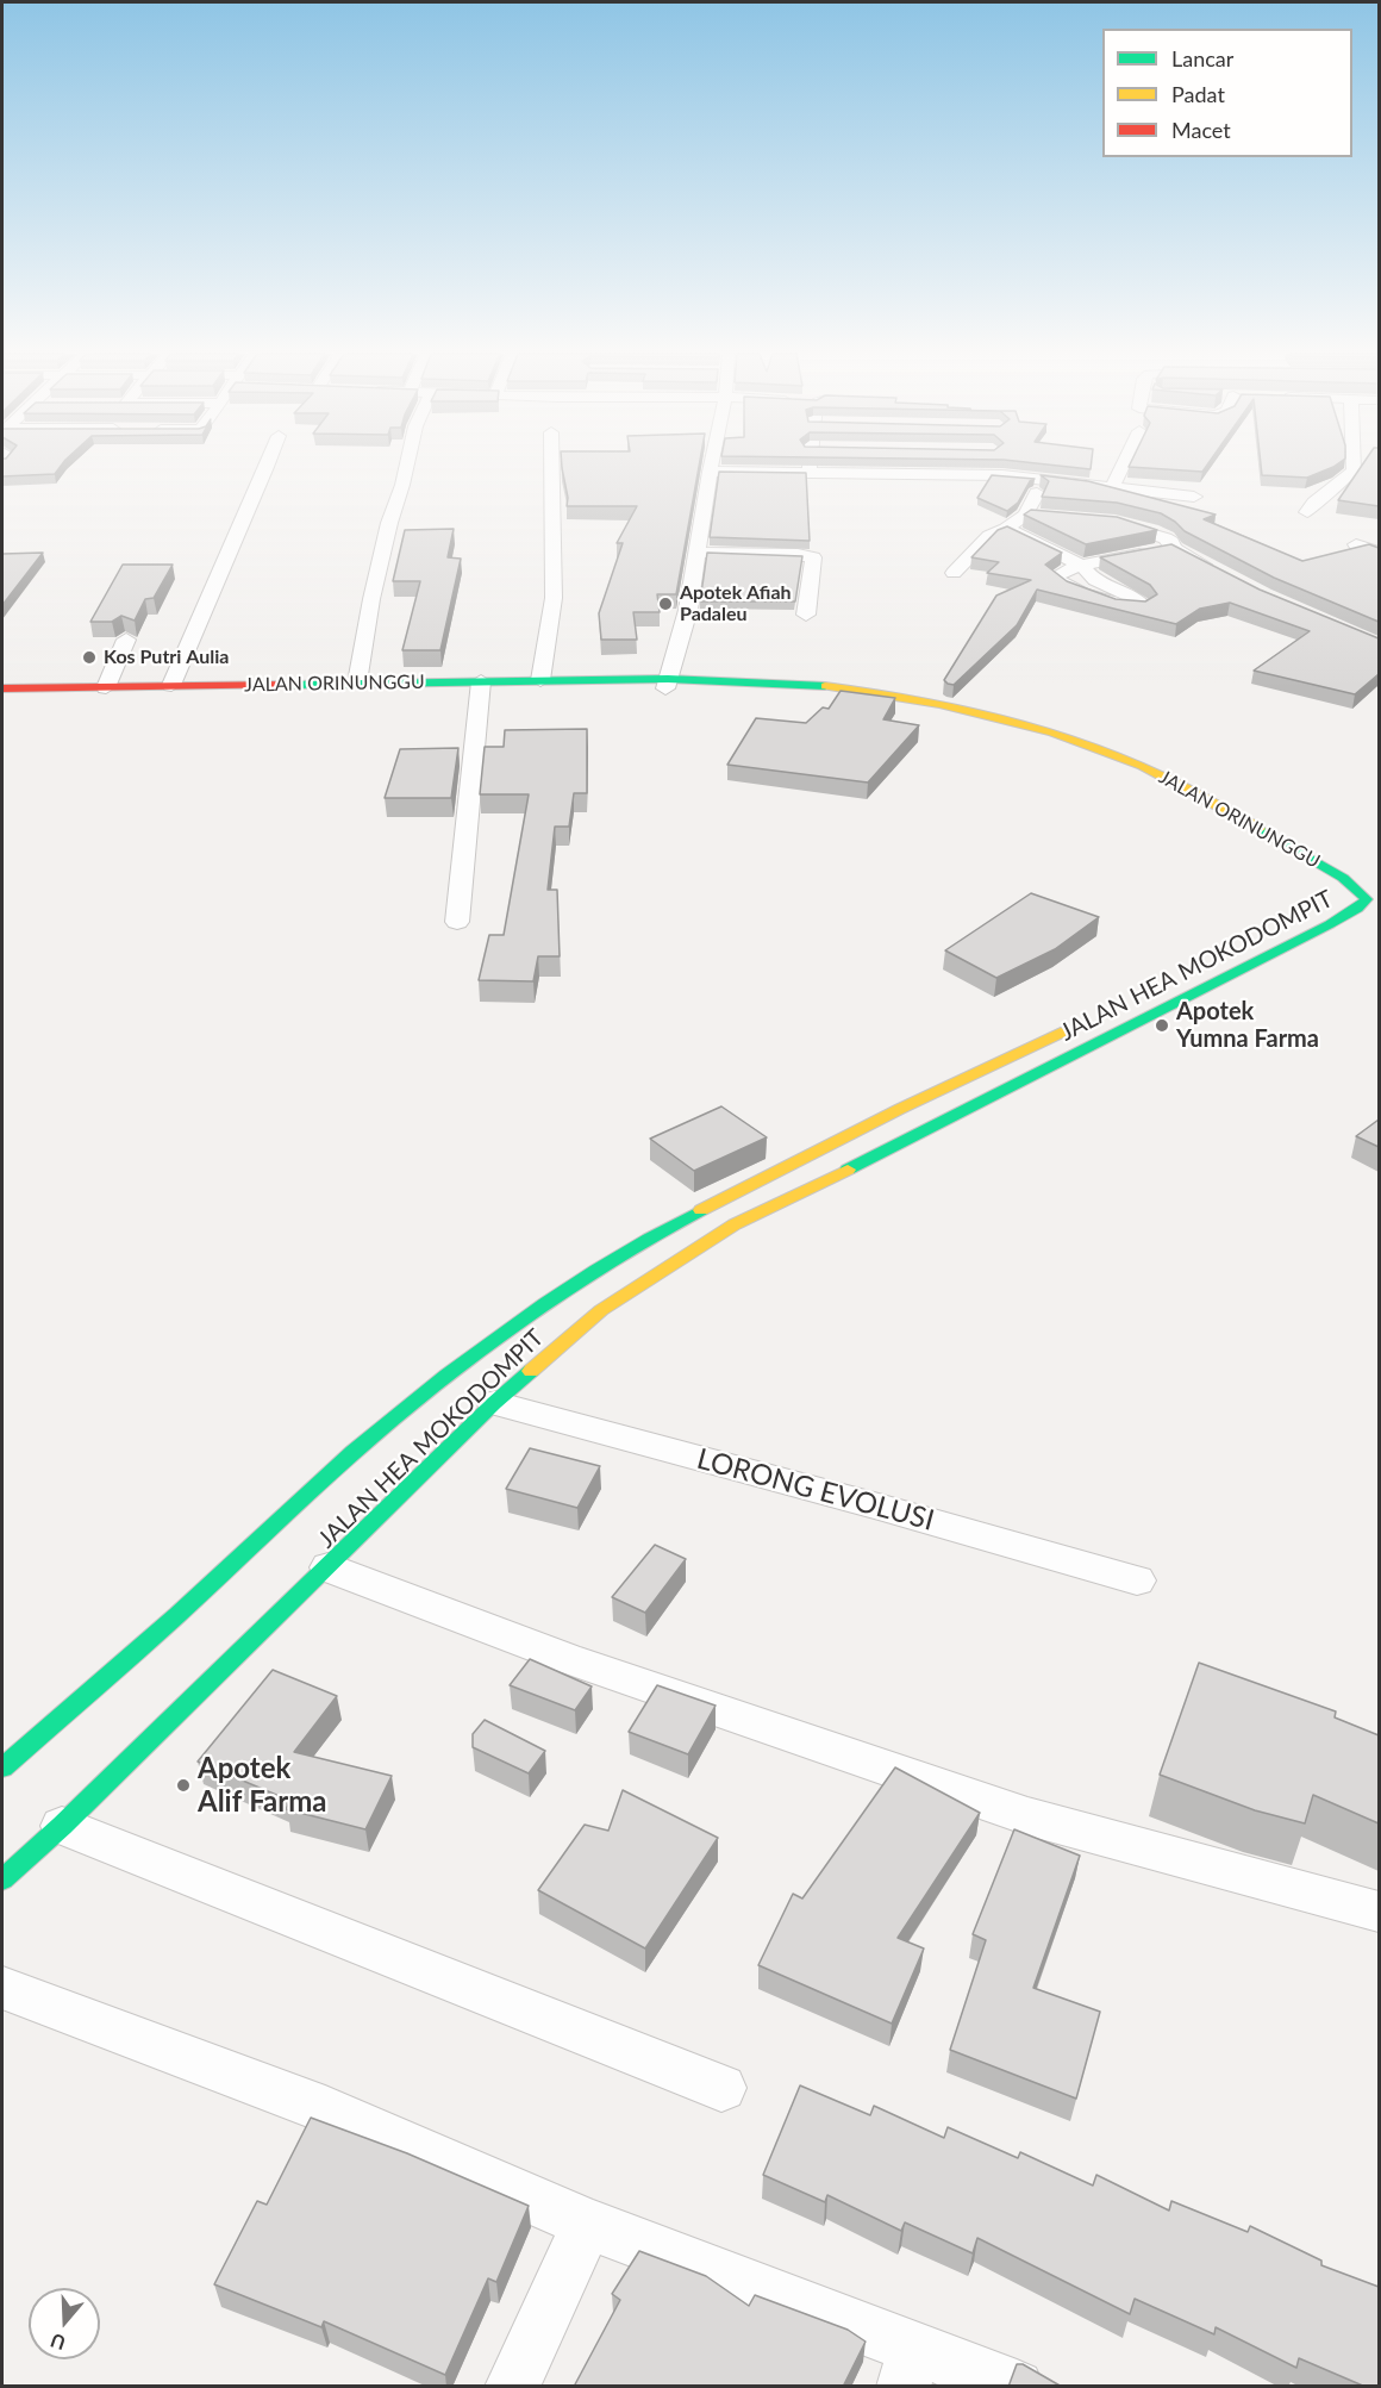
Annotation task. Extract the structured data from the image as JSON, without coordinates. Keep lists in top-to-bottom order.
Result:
{
  "streets": {
    "street": ["JALAN ORINUNGGU", "JALAN HEA MOKODOMPIT", "LORONG EVOLUSI"]
  },
  "crossings": [
    ["JALAN ORINUNGGU", "JALAN HEA MOKODOMPIT"],
    ["JALAN HEA MOKODOMPIT", "LORONG EVOLUSI"]
  ],
  "places": [
    "Apotek Afiah Padaleu",
    "Kos Putri Aulia",
    "Apotek Yumna Farma",
    "Apotek Alif Farma"
  ],
  "legend": ["Lancar", "Padat", "Macet"],
  "north": "bottom"
}
